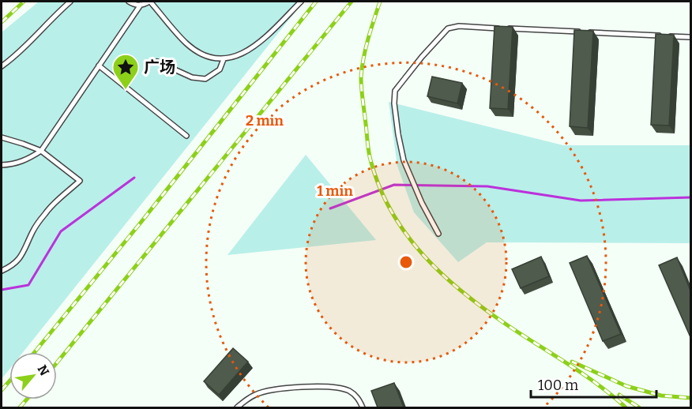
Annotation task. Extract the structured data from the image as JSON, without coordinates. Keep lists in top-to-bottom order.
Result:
{
  "places": {
    "place": ["广场"]
  },
  "scale_bar": "100 m",
  "north": "top right",
  "rings": ["2 min", "1 min"]
}
